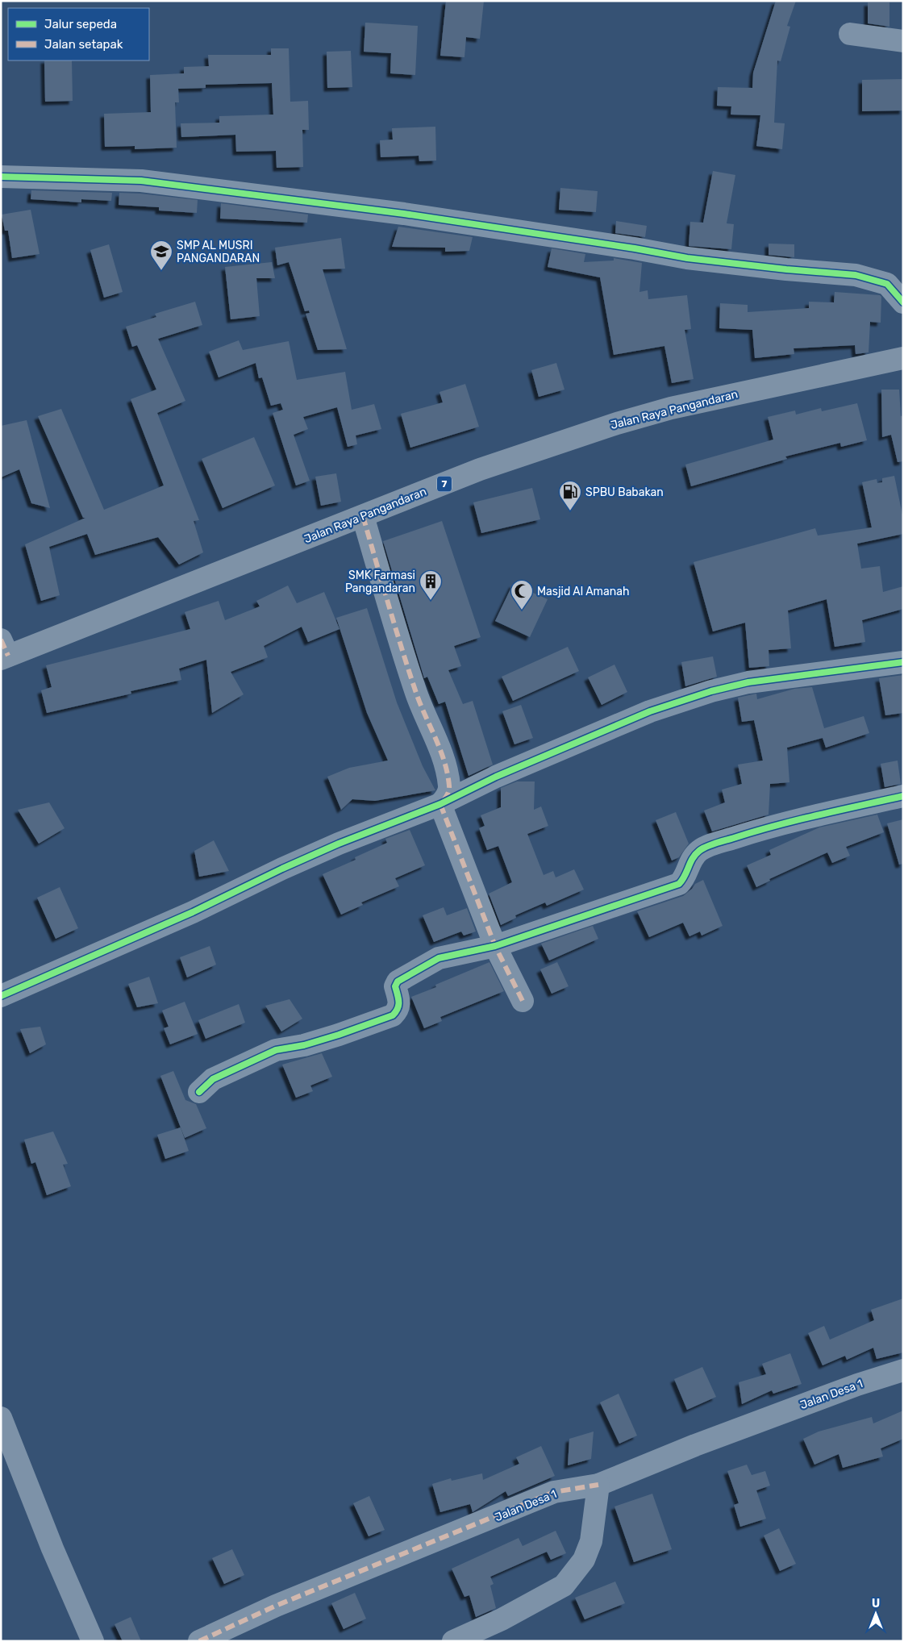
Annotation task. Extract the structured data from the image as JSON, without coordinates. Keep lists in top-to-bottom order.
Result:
{
  "streets": {
    "highway": ["Jalan Raya Pangandaran", "7"],
    "street": ["Jalan Desa 1"]
  },
  "places": {
    "school or university": ["SMP AL MUSRI PANGANDARAN"],
    "fuel station": ["SPBU Babakan"],
    "building": ["SMK Farmasi Pangandaran"],
    "mosque": ["Masjid Al Amanah"]
  },
  "legend": ["Jalur sepeda", "Jalan setapak"],
  "north": "top"
}
